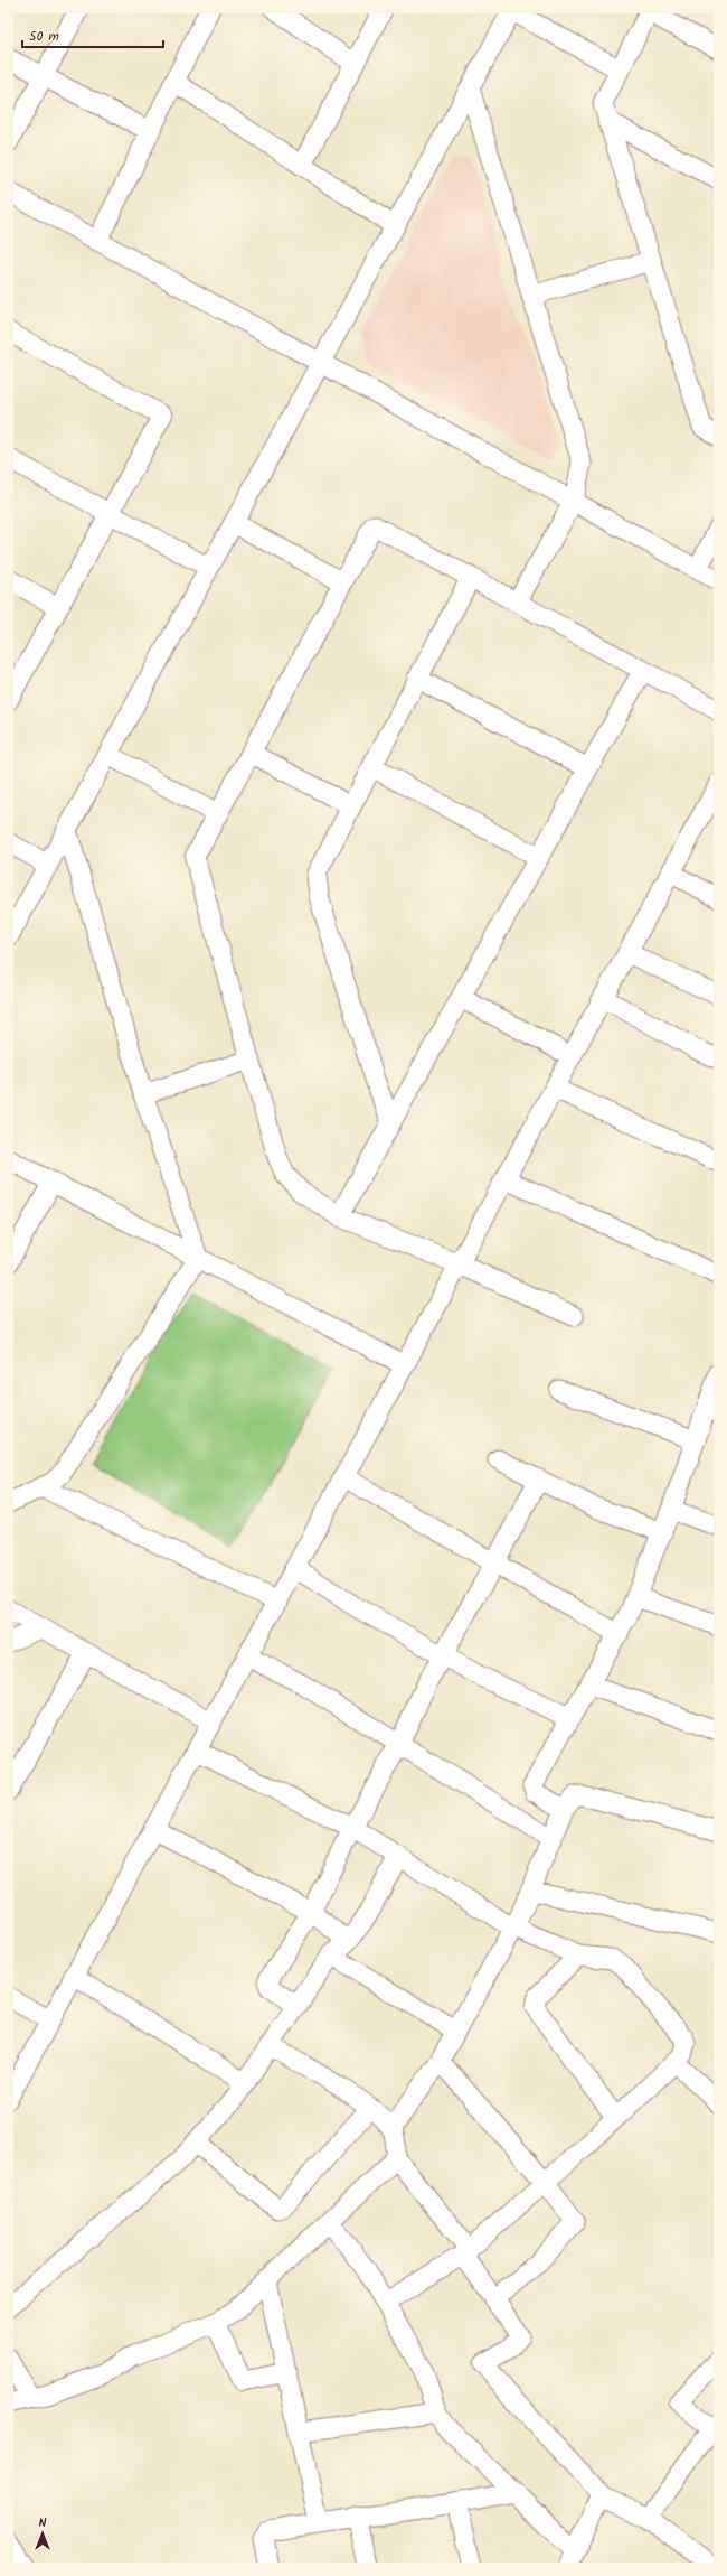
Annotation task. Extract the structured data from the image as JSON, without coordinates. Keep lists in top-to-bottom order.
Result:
{
  "scale_bar": "50 m",
  "north": "top"
}
